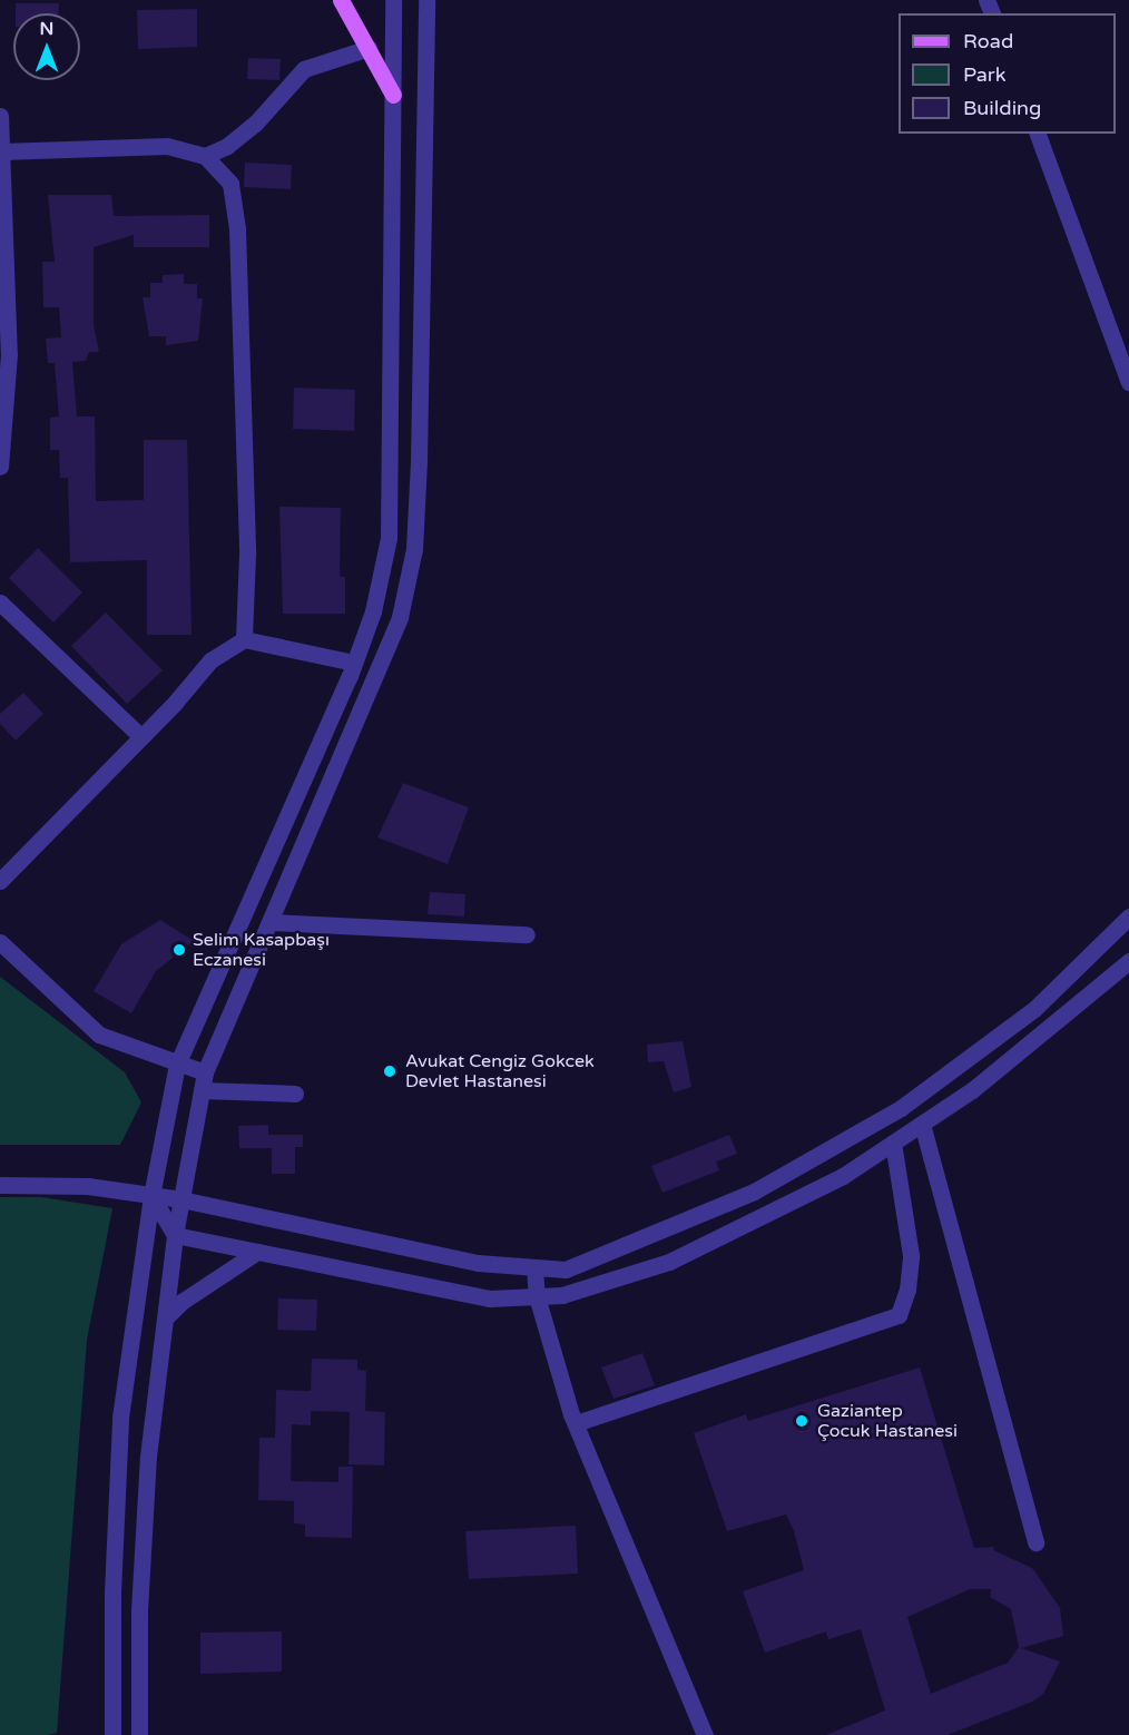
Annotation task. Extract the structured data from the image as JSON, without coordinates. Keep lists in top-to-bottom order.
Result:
{
  "places": ["Selim Kasapbaşı Eczanesi", "Avukat Cengiz Gokcek Devlet Hastanesi", "Gaziantep Çocuk Hastanesi"],
  "legend": ["Road", "Park", "Building"],
  "north": "top"
}
